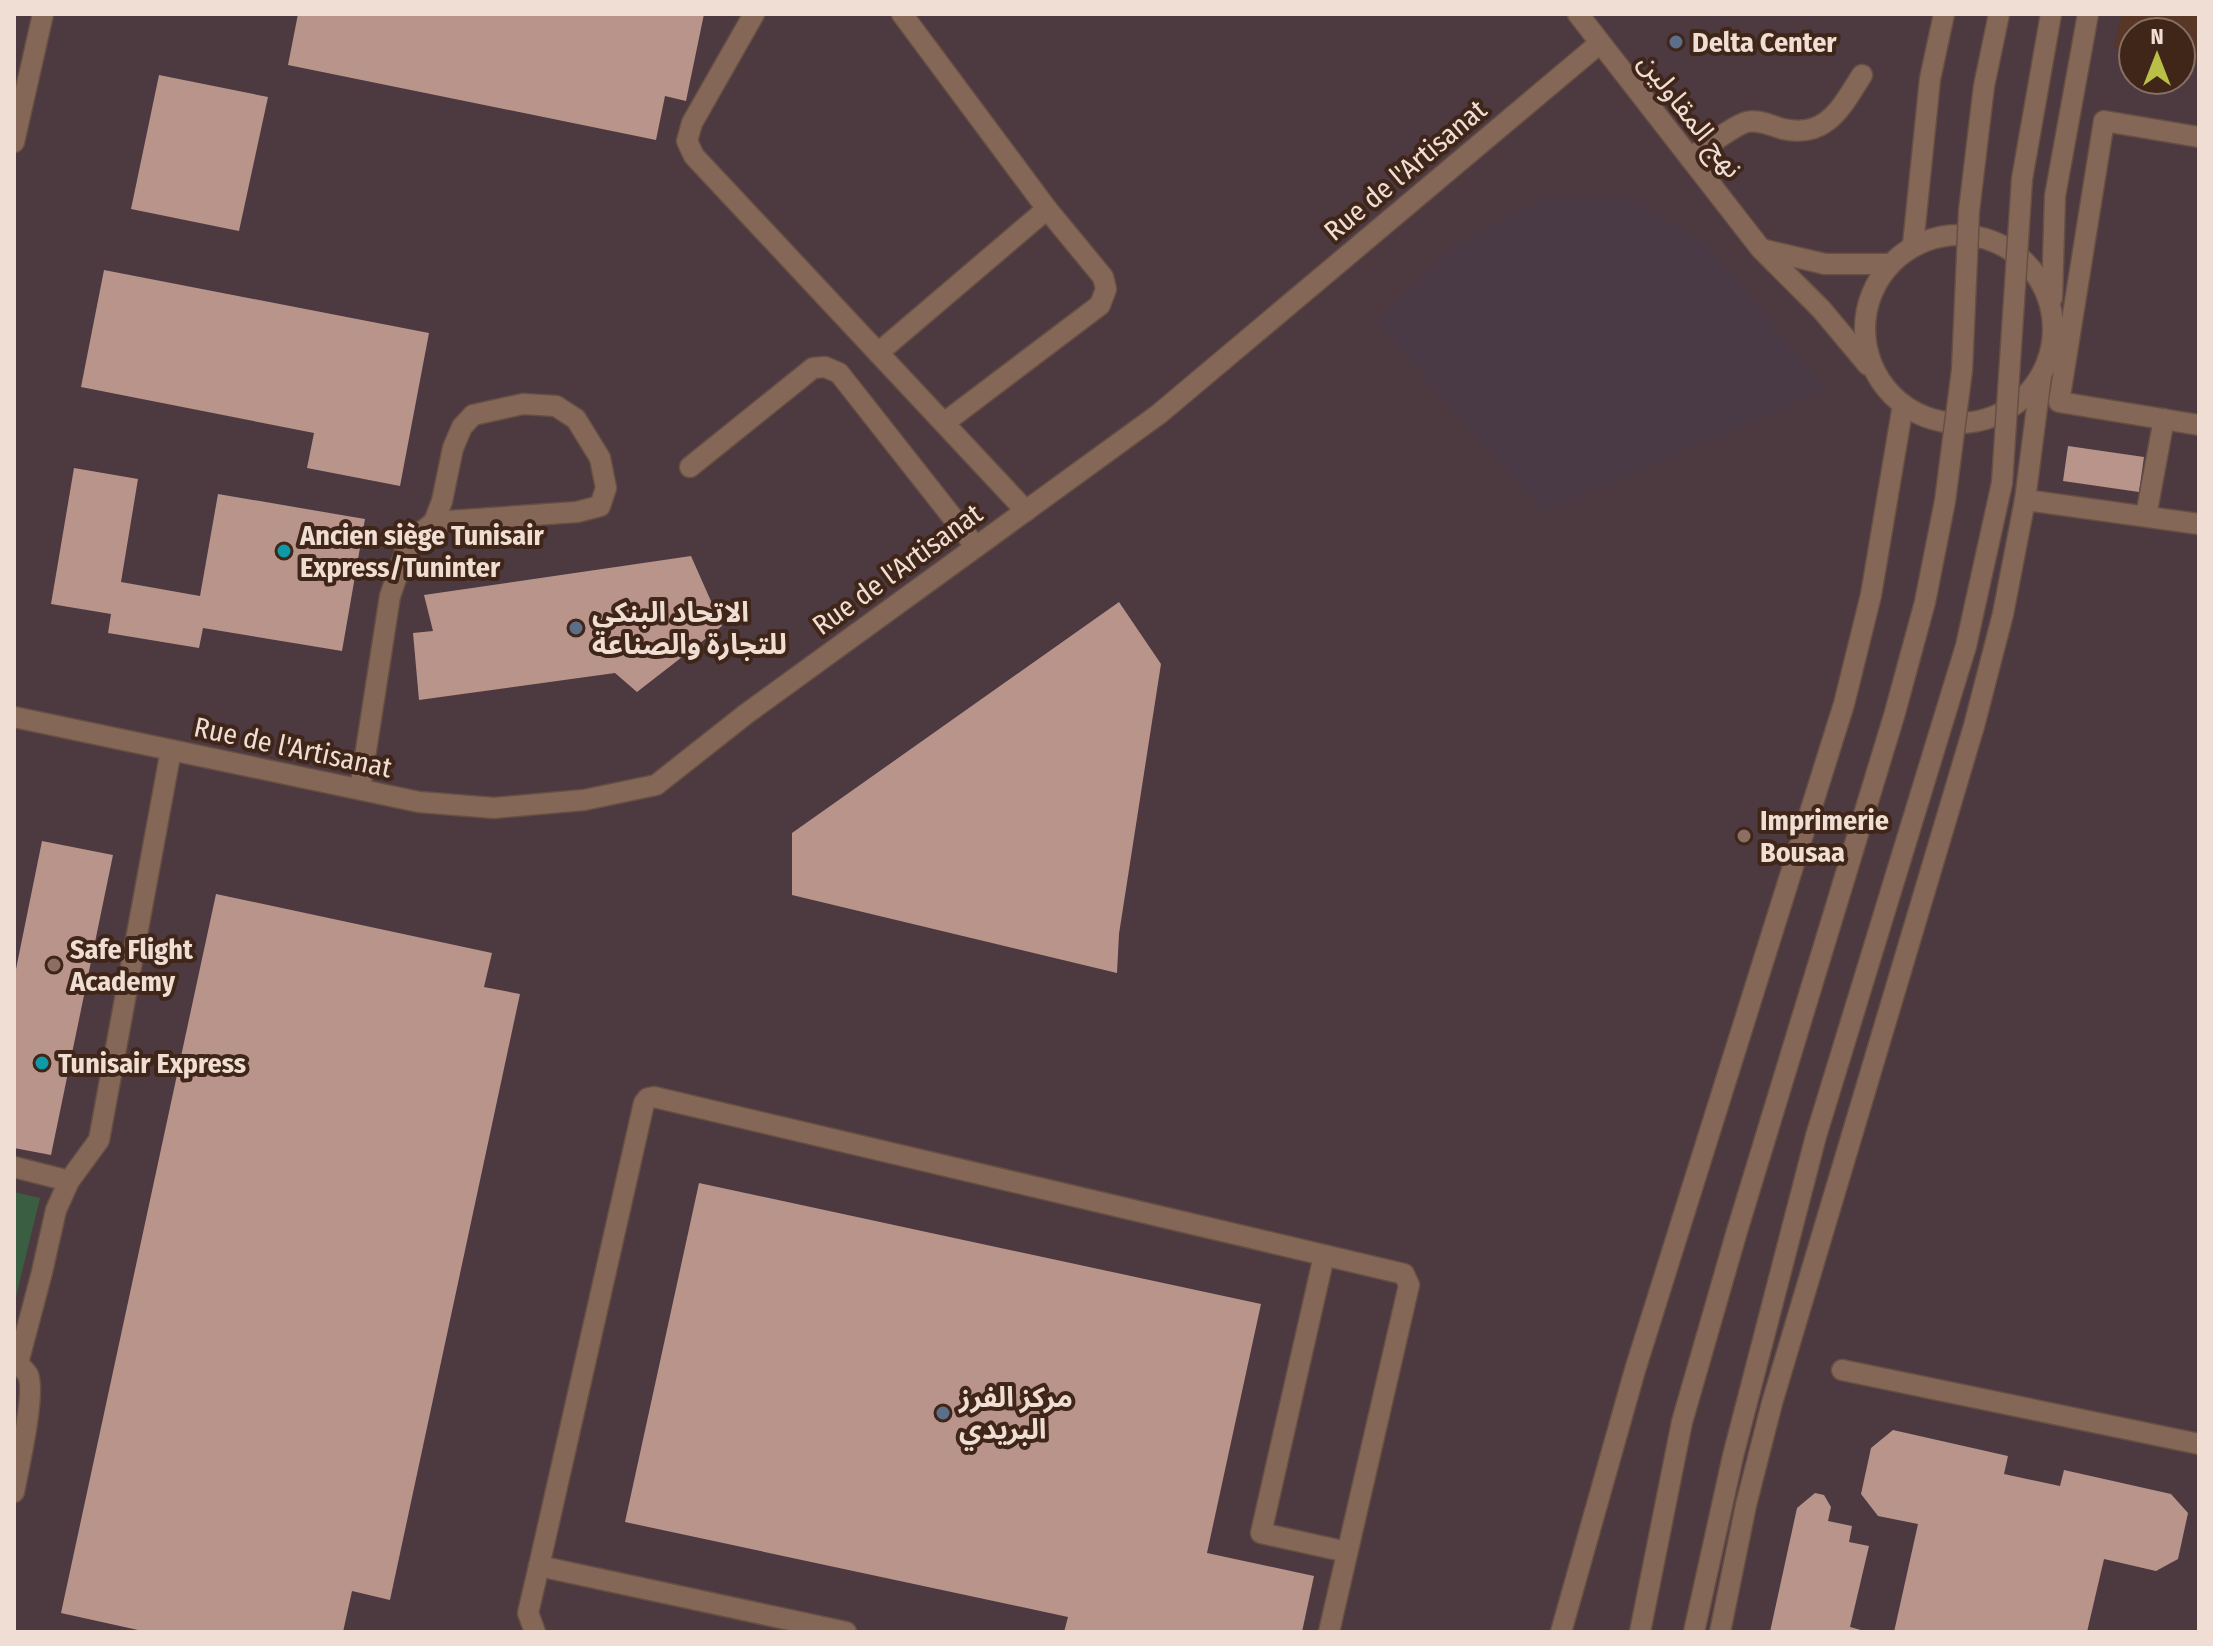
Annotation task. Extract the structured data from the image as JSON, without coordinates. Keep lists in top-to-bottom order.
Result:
{
  "streets": {
    "street": ["نهج المقاولين", "Rue de l'Artisanat"]
  },
  "crossings": [
    ["نهج المقاولين", "Rue de l'Artisanat"]
  ],
  "places": [
    "Delta Center",
    "Ancien siège Tunisair Express/Tuninter",
    "الاتحاد البنكي للتجارة والصناعة",
    "Imprimerie Bousaa",
    "Safe Flight Academy",
    "Tunisair Express",
    "مركز الفرز البريدي"
  ],
  "north": "top"
}
